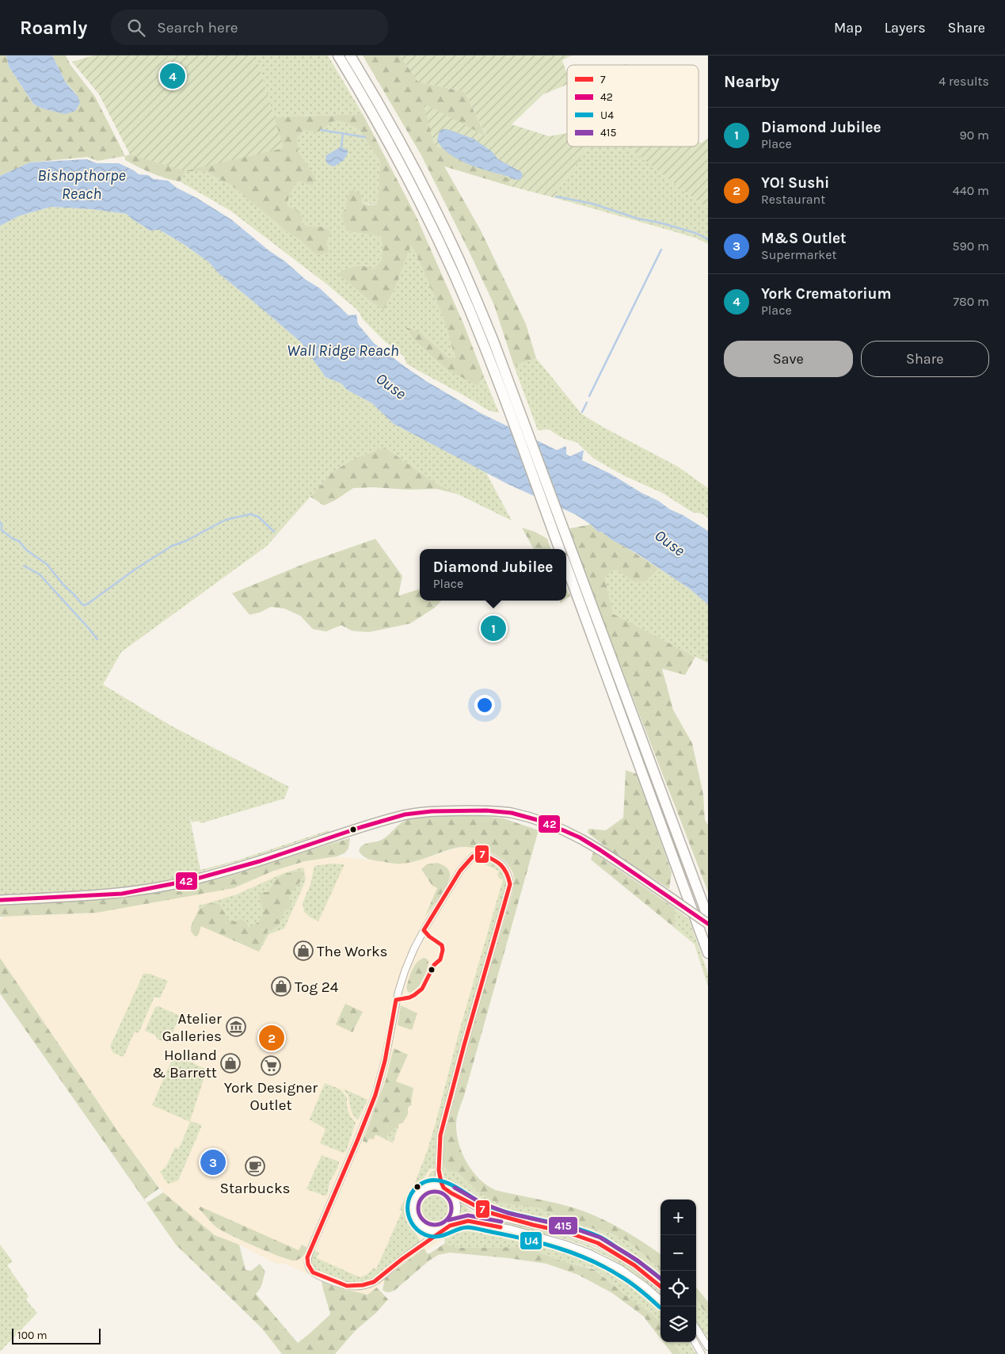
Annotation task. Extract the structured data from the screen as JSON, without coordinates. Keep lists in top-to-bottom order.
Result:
{
  "water": ["Bishopthorpe Reach", "Wall Ridge Reach", "Ouse"],
  "places": {
    "shop": ["The Works", "Tog 24", "Holland & Barrett"],
    "museum": ["Atelier Galleries"],
    "supermarket": ["York Designer Outlet"],
    "cafe": ["Starbucks"]
  },
  "lines": [
    "transit line 42",
    "transit line 7",
    "transit line U4",
    "transit line 415"
  ],
  "legend": [
    "7",
    "42",
    "U4",
    "415"
  ],
  "scale_bar": "100 m",
  "page": {
    "header": "Roamly",
    "search": "Search here",
    "nav": ["Map", "Layers", "Share"],
    "heading": ["Nearby", "4 results"],
    "pins": [
      "4",
      "1",
      "2",
      "3"
    ],
    "list": [
      {
        "mark": "1",
        "name": "Diamond Jubilee",
        "note": "Place",
        "value": "90 m"
      },
      {
        "mark": "2",
        "name": "YO! Sushi",
        "note": "Restaurant",
        "value": "440 m"
      },
      {
        "mark": "3",
        "name": "M&S Outlet",
        "note": "Supermarket",
        "value": "590 m"
      },
      {
        "mark": "4",
        "name": "York Crematorium",
        "note": "Place",
        "value": "780 m"
      }
    ],
    "buttons": ["Save", "Share"],
    "popup": ["Diamond Jubilee", "Place"],
    "map_buttons": ["+", "−"],
    "scale": "100 m"
  }
}
